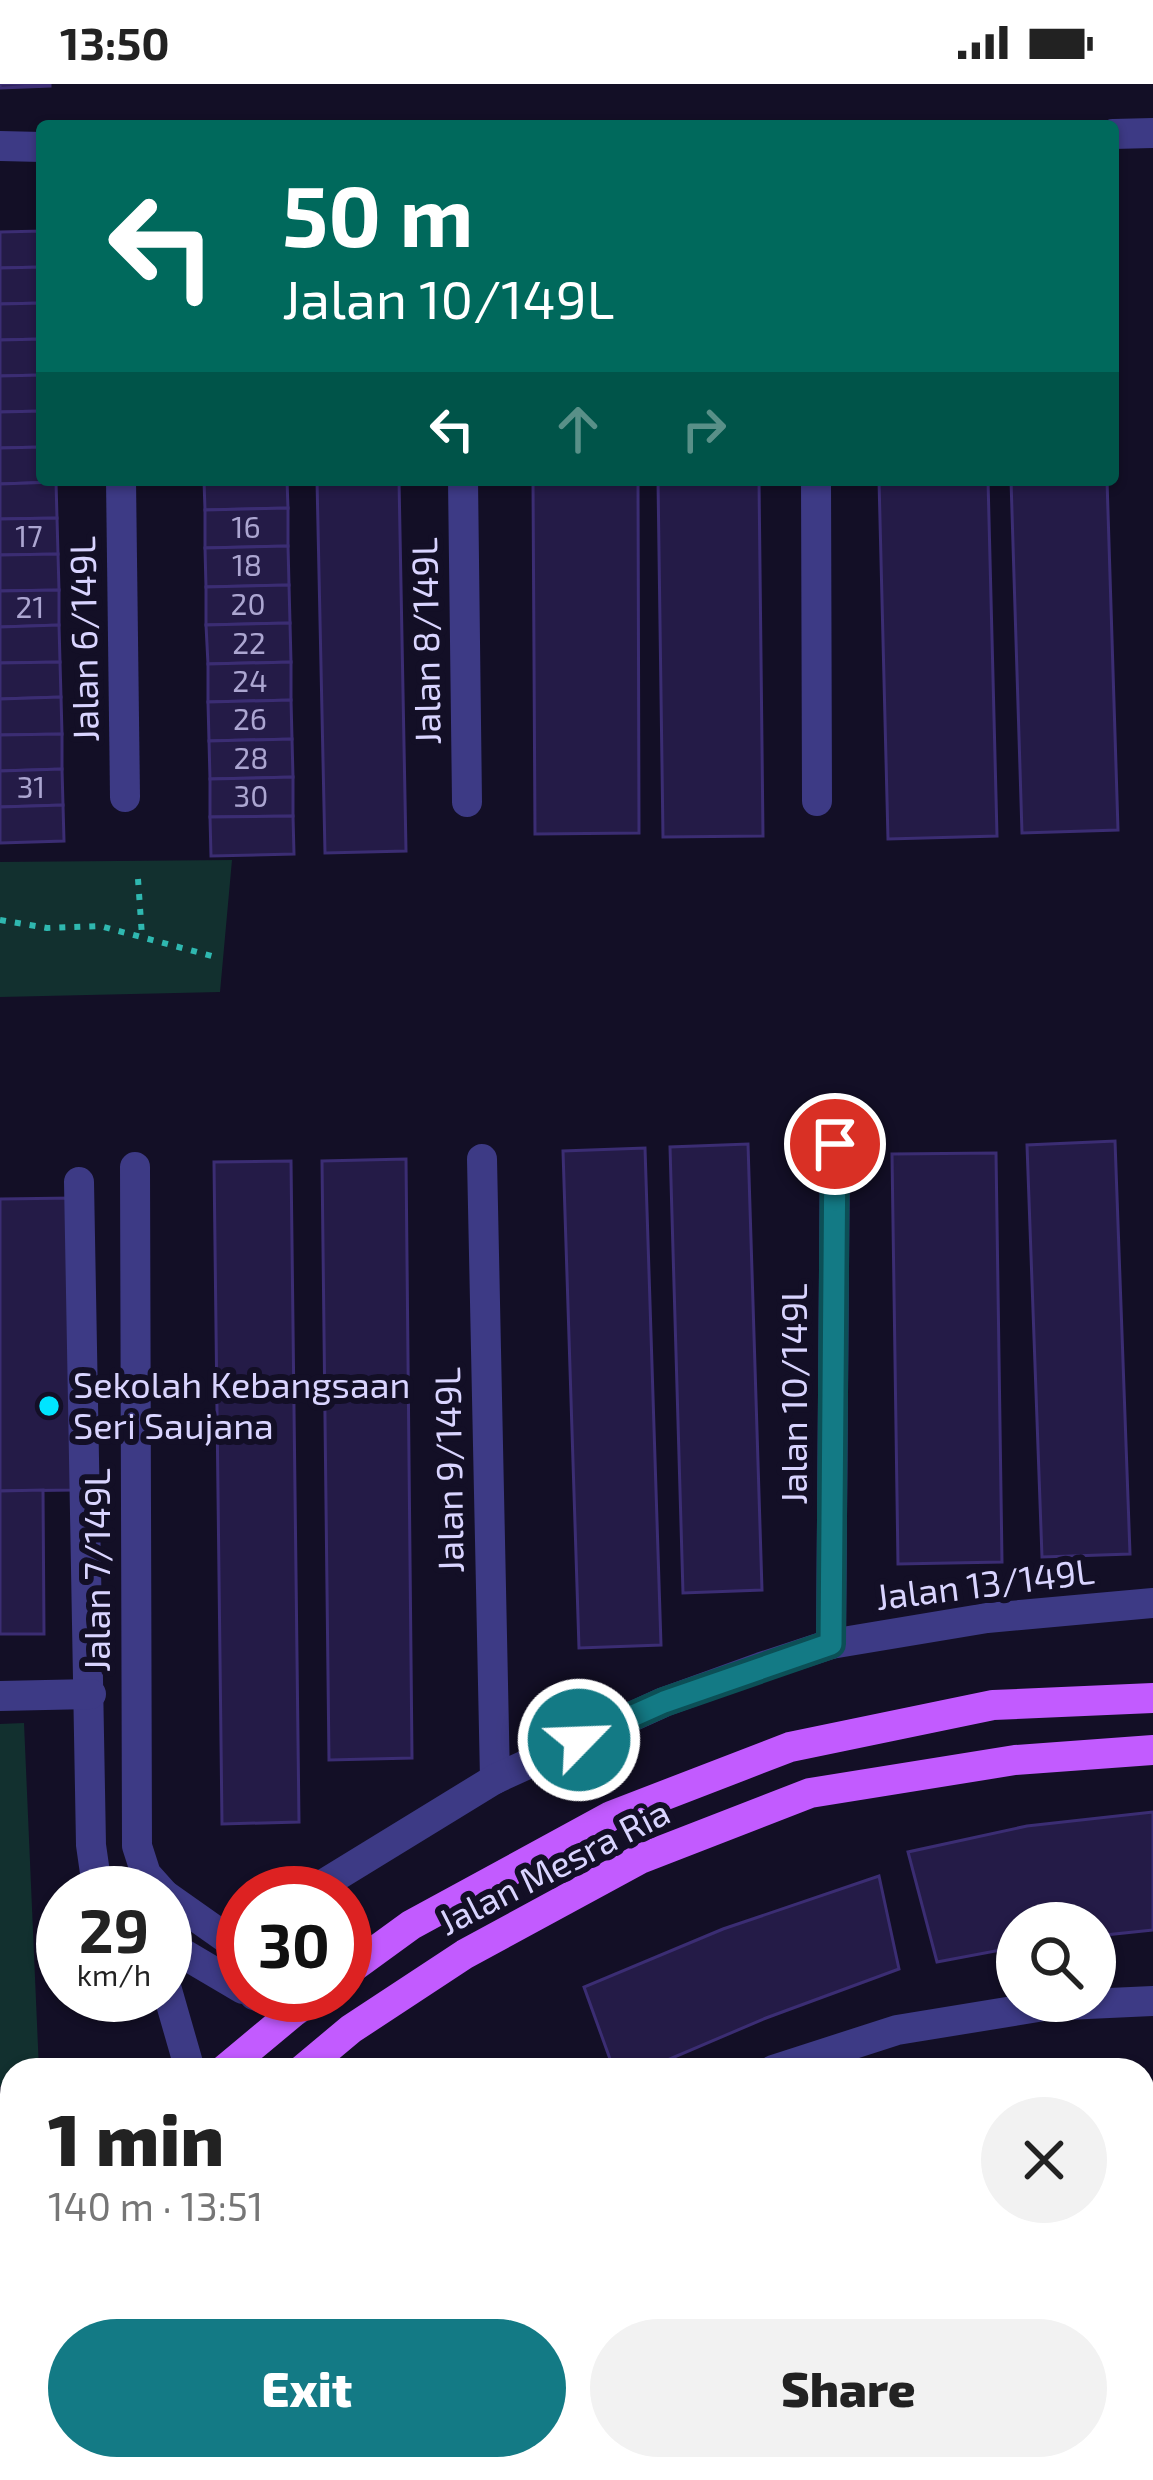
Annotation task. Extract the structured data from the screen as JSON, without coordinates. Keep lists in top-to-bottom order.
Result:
{
  "streets": {
    "main road": ["Jalan Mesra Ria"],
    "street": [
      "Jalan 6/149L",
      "Jalan 8/149L",
      "Jalan 10/149L",
      "Jalan 9/149L",
      "Jalan 7/149L",
      "Jalan 13/149L"
    ]
  },
  "crossings": [
    ["Jalan 10/149L", "Jalan 13/149L"],
    ["Jalan 9/149L", "Jalan 13/149L"]
  ],
  "places": ["Sekolah Kebangsaan Seri Saujana"],
  "house_numbers": [
    "16",
    "17",
    "18",
    "20",
    "21",
    "22",
    "24",
    "26",
    "28",
    "31",
    "30"
  ],
  "page": {
    "status": "13:50",
    "turn": ["50 m", "Jalan 10/149L"],
    "speed": "29 km/h",
    "limit": "30",
    "heading": ["1 min", "140 m · 13:51"],
    "buttons": ["Exit", "Share"]
  }
}
